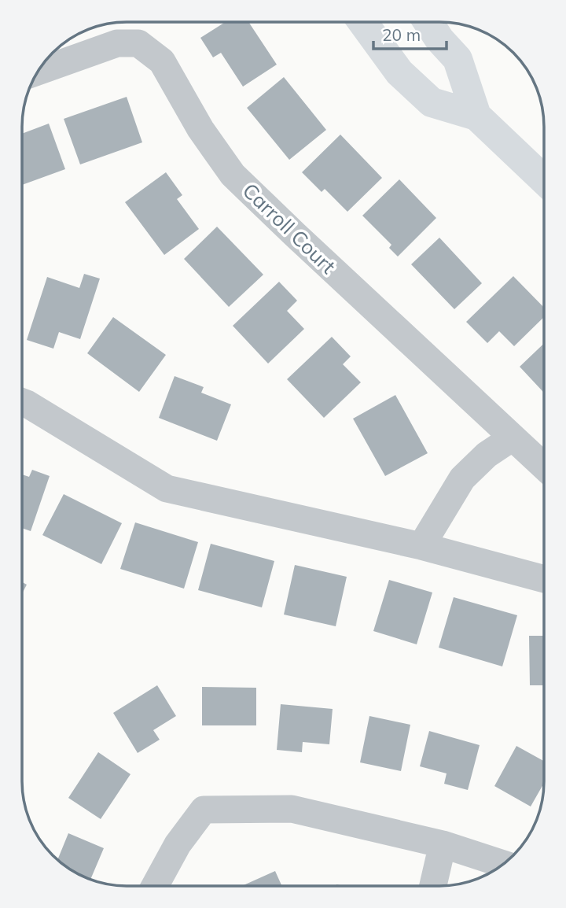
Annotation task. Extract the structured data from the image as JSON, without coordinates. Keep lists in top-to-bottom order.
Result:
{
  "streets": {
    "street": ["Carroll Court"]
  },
  "scale_bar": "20 m"
}
